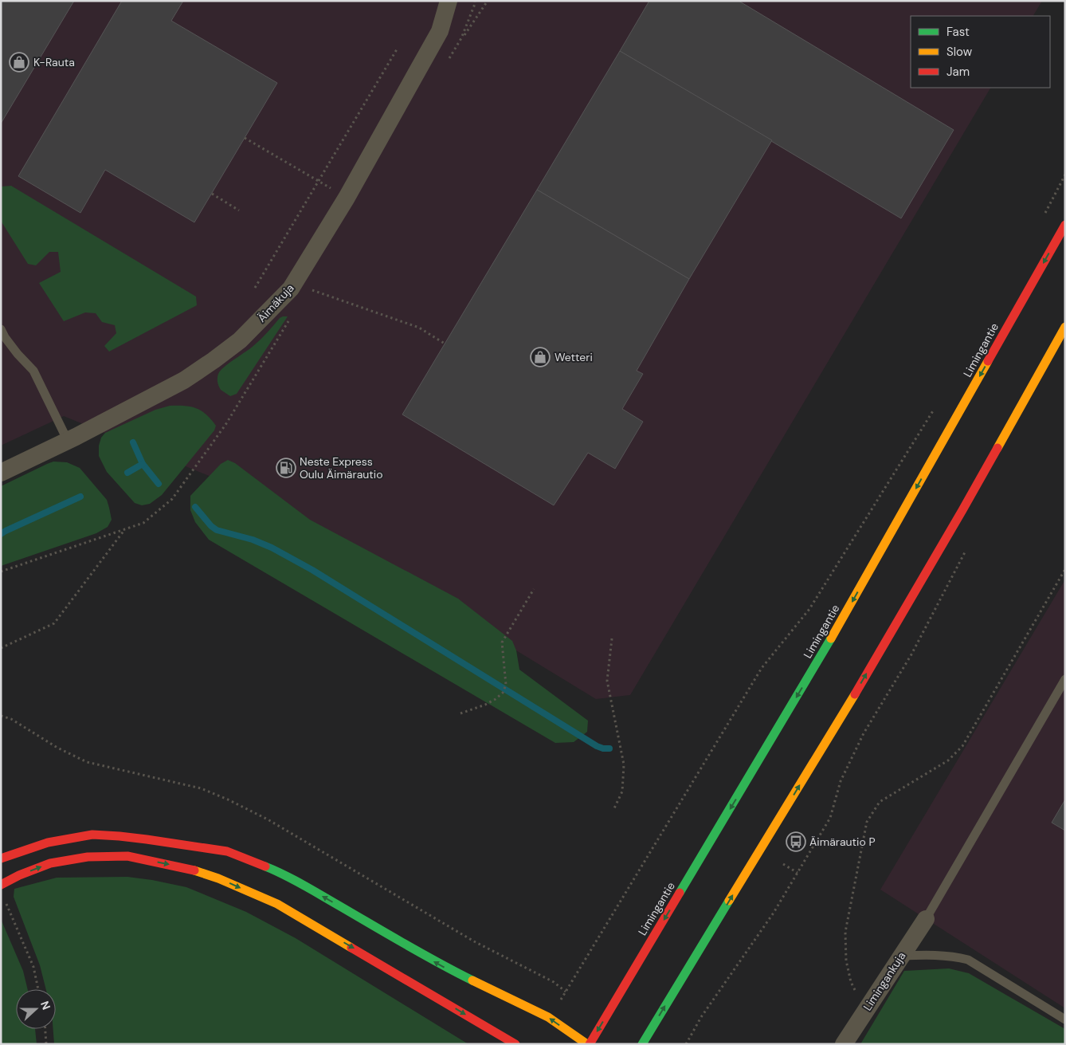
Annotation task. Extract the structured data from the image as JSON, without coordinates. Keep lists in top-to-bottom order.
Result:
{
  "streets": {
    "main road": ["Limingantie"],
    "street": ["Äimäkuja", "Limingankuja"]
  },
  "places": {
    "shop": ["K-Rauta", "Wetteri"],
    "fuel station": ["Neste Express Oulu Äimärautio"],
    "bus stop": ["Äimärautio P"]
  },
  "legend": ["Fast", "Slow", "Jam"],
  "north": "right"
}
